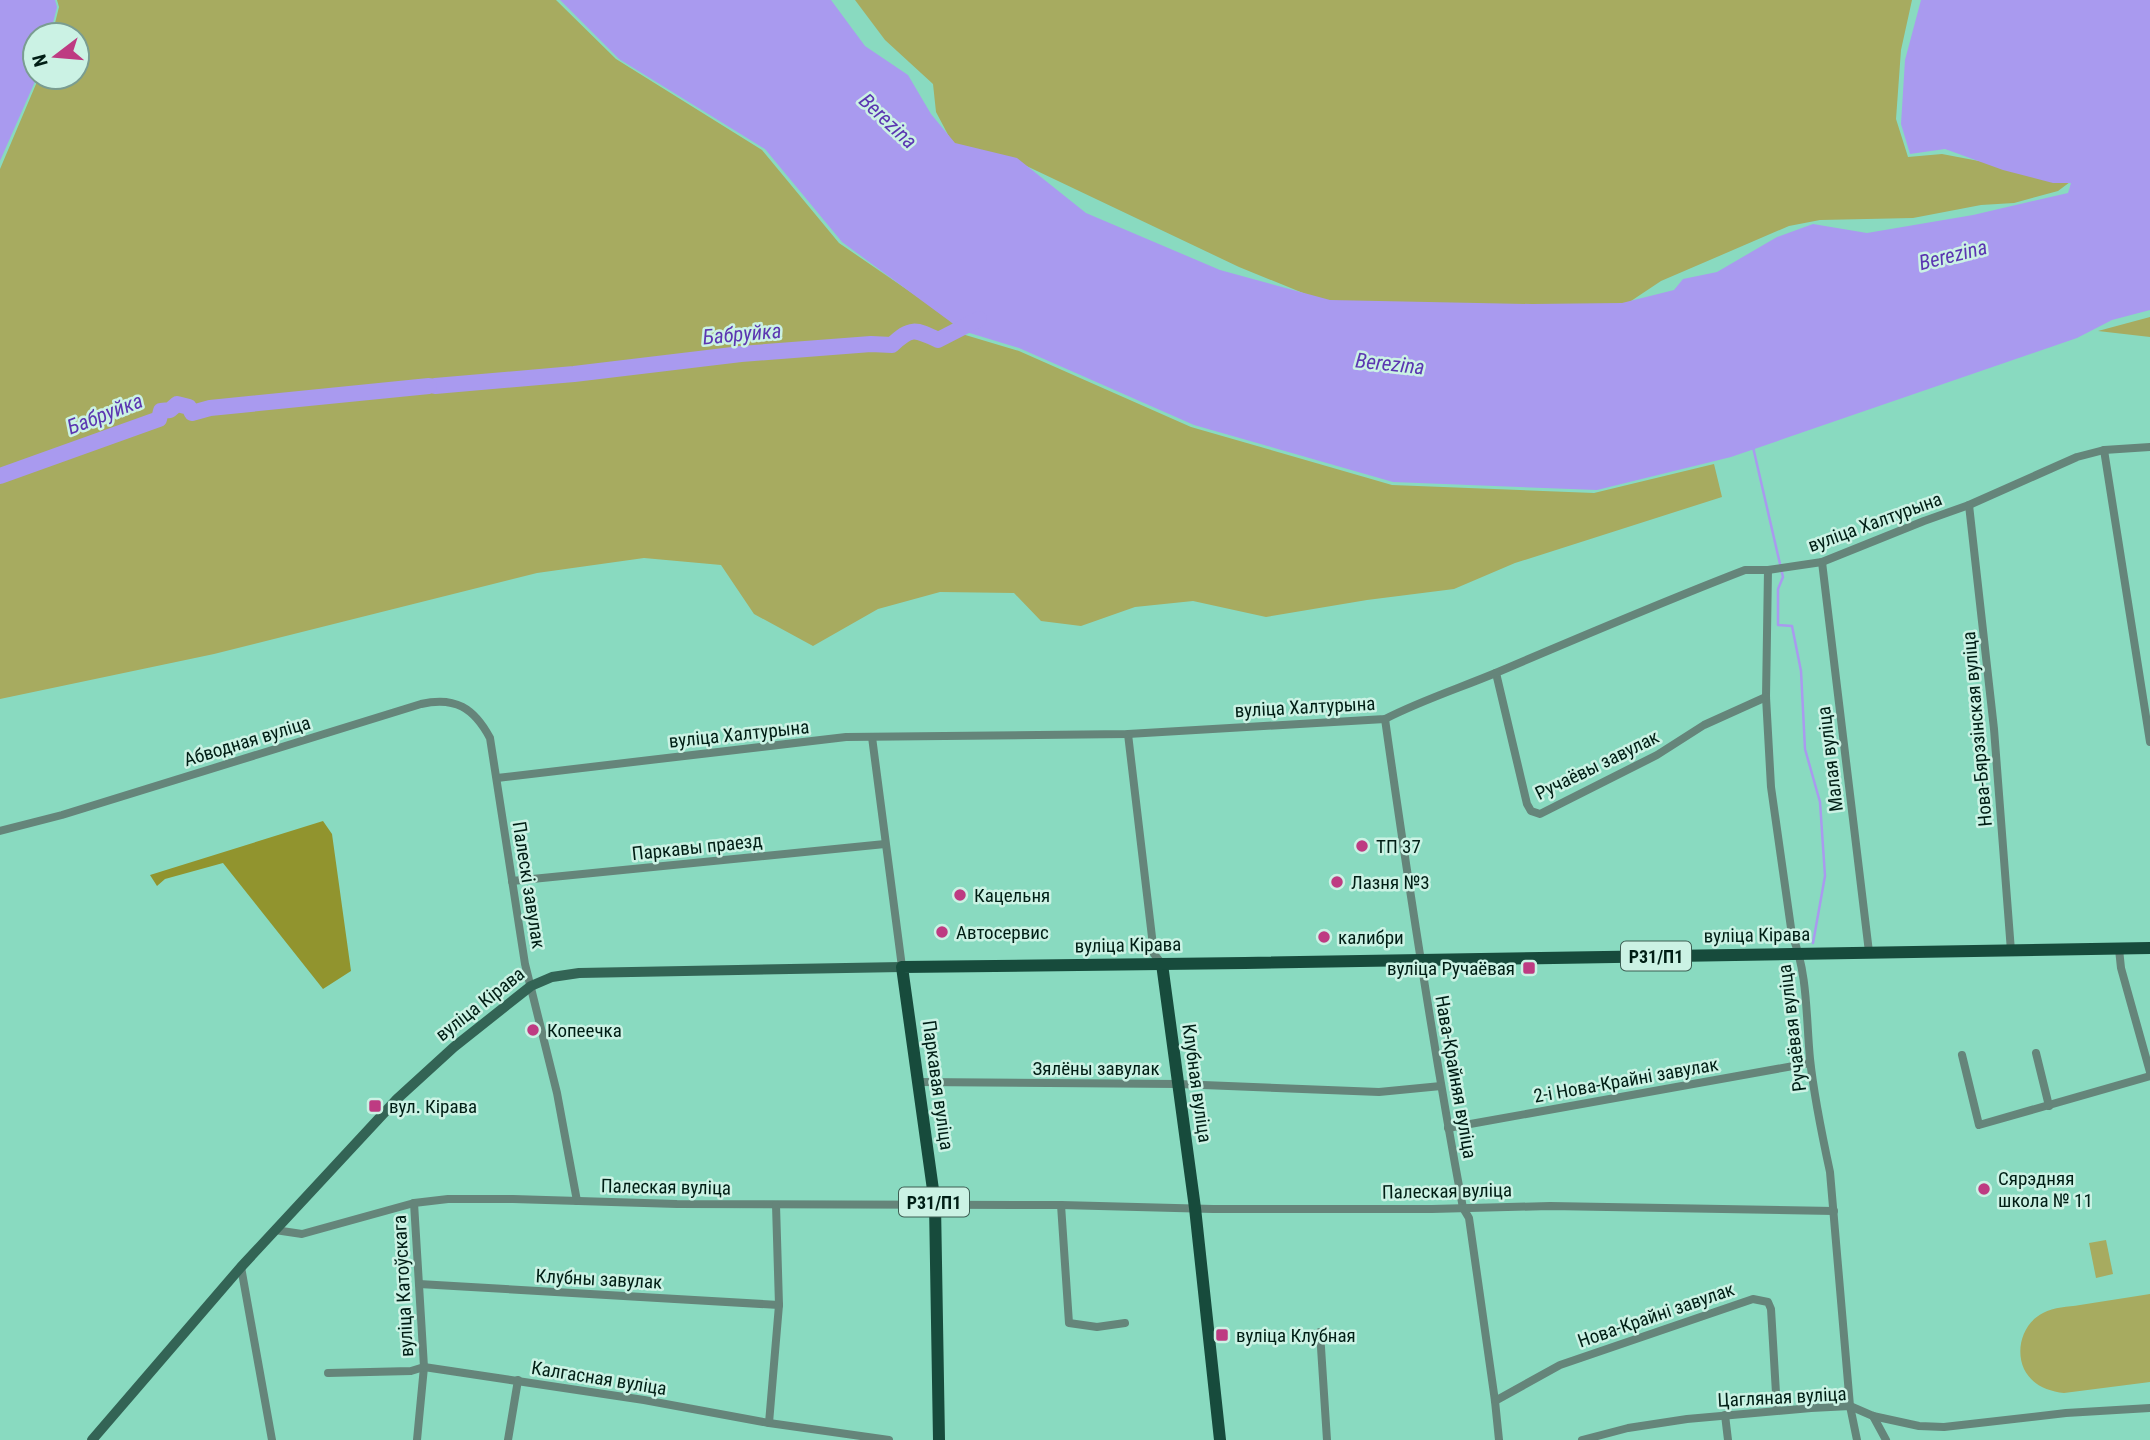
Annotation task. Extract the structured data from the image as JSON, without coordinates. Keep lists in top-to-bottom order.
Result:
{
  "streets": {
    "main road": [
      "вуліца Кірава",
      "Р31/П1",
      "Клубная вуліца",
      "Паркавая вуліца"
    ],
    "street": [
      "вуліца Халтурына",
      "Нова-Бярэзінская вуліца",
      "Абводная вуліца",
      "Малая вуліца",
      "Ручаёвы завулак",
      "Паркавы праезд",
      "Палескі завулак",
      "Ручаёвая вуліца",
      "Зялёны завулак",
      "Нава-Крайняя вуліца",
      "2-і Нова-Крайні завулак",
      "Палеская вуліца",
      "Клубны завулак",
      "вуліца Катоўскага",
      "Нова-Крайні завулак",
      "Калгасная вуліца",
      "Цагляная вуліца"
    ]
  },
  "crossings": [
    ["вуліца Халтурына", "Нова-Бярэзінская вуліца"],
    ["вуліца Халтурына", "Малая вуліца"],
    ["вуліца Халтурына", "Ручаёвы завулак"],
    ["вуліца Халтурына", "Палескі завулак"],
    ["вуліца Халтурына", "Ручаёвая вуліца"],
    ["вуліца Халтурына", "Нава-Крайняя вуліца"],
    ["вуліца Халтурына", "Клубная вуліца"],
    ["вуліца Халтурына", "Паркавая вуліца"],
    ["Нова-Бярэзінская вуліца", "вуліца Кірава"],
    ["Абводная вуліца", "Палескі завулак"],
    ["Малая вуліца", "вуліца Кірава"],
    ["Ручаёвы завулак", "Ручаёвая вуліца"],
    ["Паркавы праезд", "Палескі завулак"],
    ["Паркавы праезд", "Паркавая вуліца"],
    ["Палескі завулак", "вуліца Кірава"],
    ["Палескі завулак", "Палеская вуліца"],
    ["вуліца Кірава", "Ручаёвая вуліца"],
    ["вуліца Кірава", "Нава-Крайняя вуліца"],
    ["вуліца Кірава", "Клубная вуліца"],
    ["вуліца Кірава", "Паркавая вуліца"],
    ["вуліца Кірава", "Палеская вуліца"],
    ["Ручаёвая вуліца", "2-і Нова-Крайні завулак"],
    ["Ручаёвая вуліца", "Палеская вуліца"],
    ["Ручаёвая вуліца", "Цагляная вуліца"],
    ["Зялёны завулак", "Нава-Крайняя вуліца"],
    ["Зялёны завулак", "Клубная вуліца"],
    ["Зялёны завулак", "Паркавая вуліца"],
    ["Нава-Крайняя вуліца", "2-і Нова-Крайні завулак"],
    ["Нава-Крайняя вуліца", "Палеская вуліца"],
    ["Нава-Крайняя вуліца", "Нова-Крайні завулак"],
    ["Клубная вуліца", "Палеская вуліца"],
    ["Паркавая вуліца", "Палеская вуліца"],
    ["Палеская вуліца", "вуліца Катоўскага"],
    ["Клубны завулак", "вуліца Катоўскага"],
    ["вуліца Катоўскага", "Калгасная вуліца"],
    ["Нова-Крайні завулак", "Цагляная вуліца"]
  ],
  "water": ["Berezina", "Бабруйка"],
  "places": {
    "other": [
      "ТП 37",
      "Лазня №3",
      "Кацельня",
      "Автосервис",
      "калибри",
      "Копеечка",
      "Сярэдняя школа № 11"
    ],
    "transit": ["вуліца Ручаёвая", "вул. Кірава", "вуліца Клубная"]
  },
  "north": "left"
}
